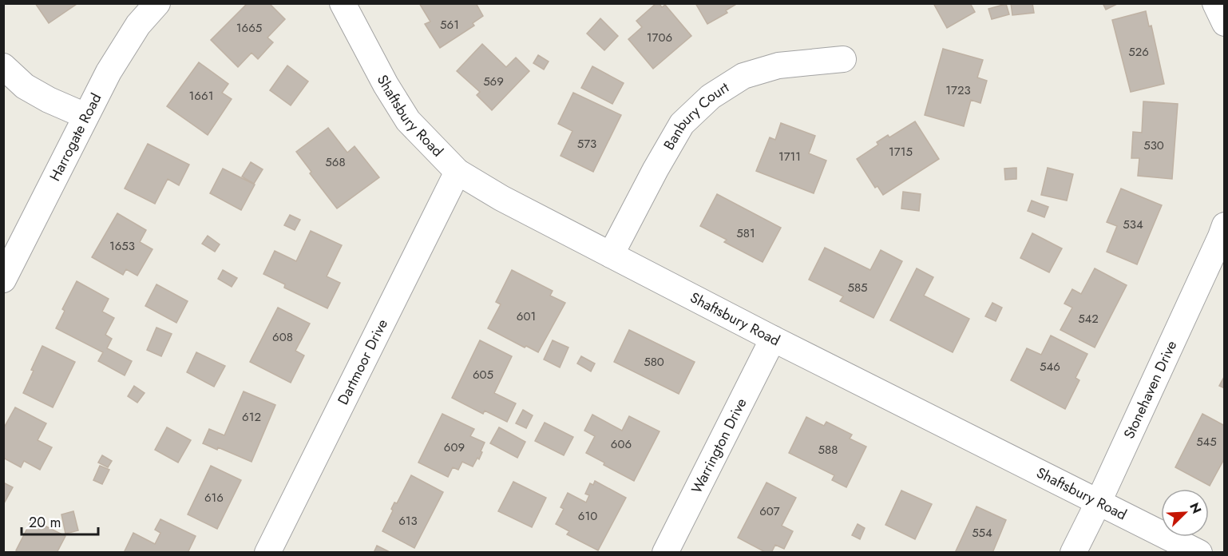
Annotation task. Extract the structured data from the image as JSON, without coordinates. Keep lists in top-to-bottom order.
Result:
{
  "streets": {
    "street": [
      "Shaftsbury Road",
      "Banbury Court",
      "Harrogate Road",
      "Dartmoor Drive",
      "Stonehaven Drive",
      "Warrington Drive"
    ]
  },
  "crossings": [
    ["Shaftsbury Road", "Banbury Court"],
    ["Shaftsbury Road", "Dartmoor Drive"],
    ["Shaftsbury Road", "Stonehaven Drive"],
    ["Shaftsbury Road", "Warrington Drive"]
  ],
  "house_numbers": [
    "561",
    "1665",
    "1706",
    "526",
    "569",
    "1723",
    "1661",
    "573",
    "530",
    "1715",
    "1711",
    "568",
    "534",
    "581",
    "1653",
    "585",
    "601",
    "542",
    "608",
    "580",
    "546",
    "605",
    "612",
    "545",
    "606",
    "609",
    "588",
    "616",
    "607",
    "610",
    "613",
    "554"
  ],
  "scale_bar": "20 m",
  "north": "top right"
}
